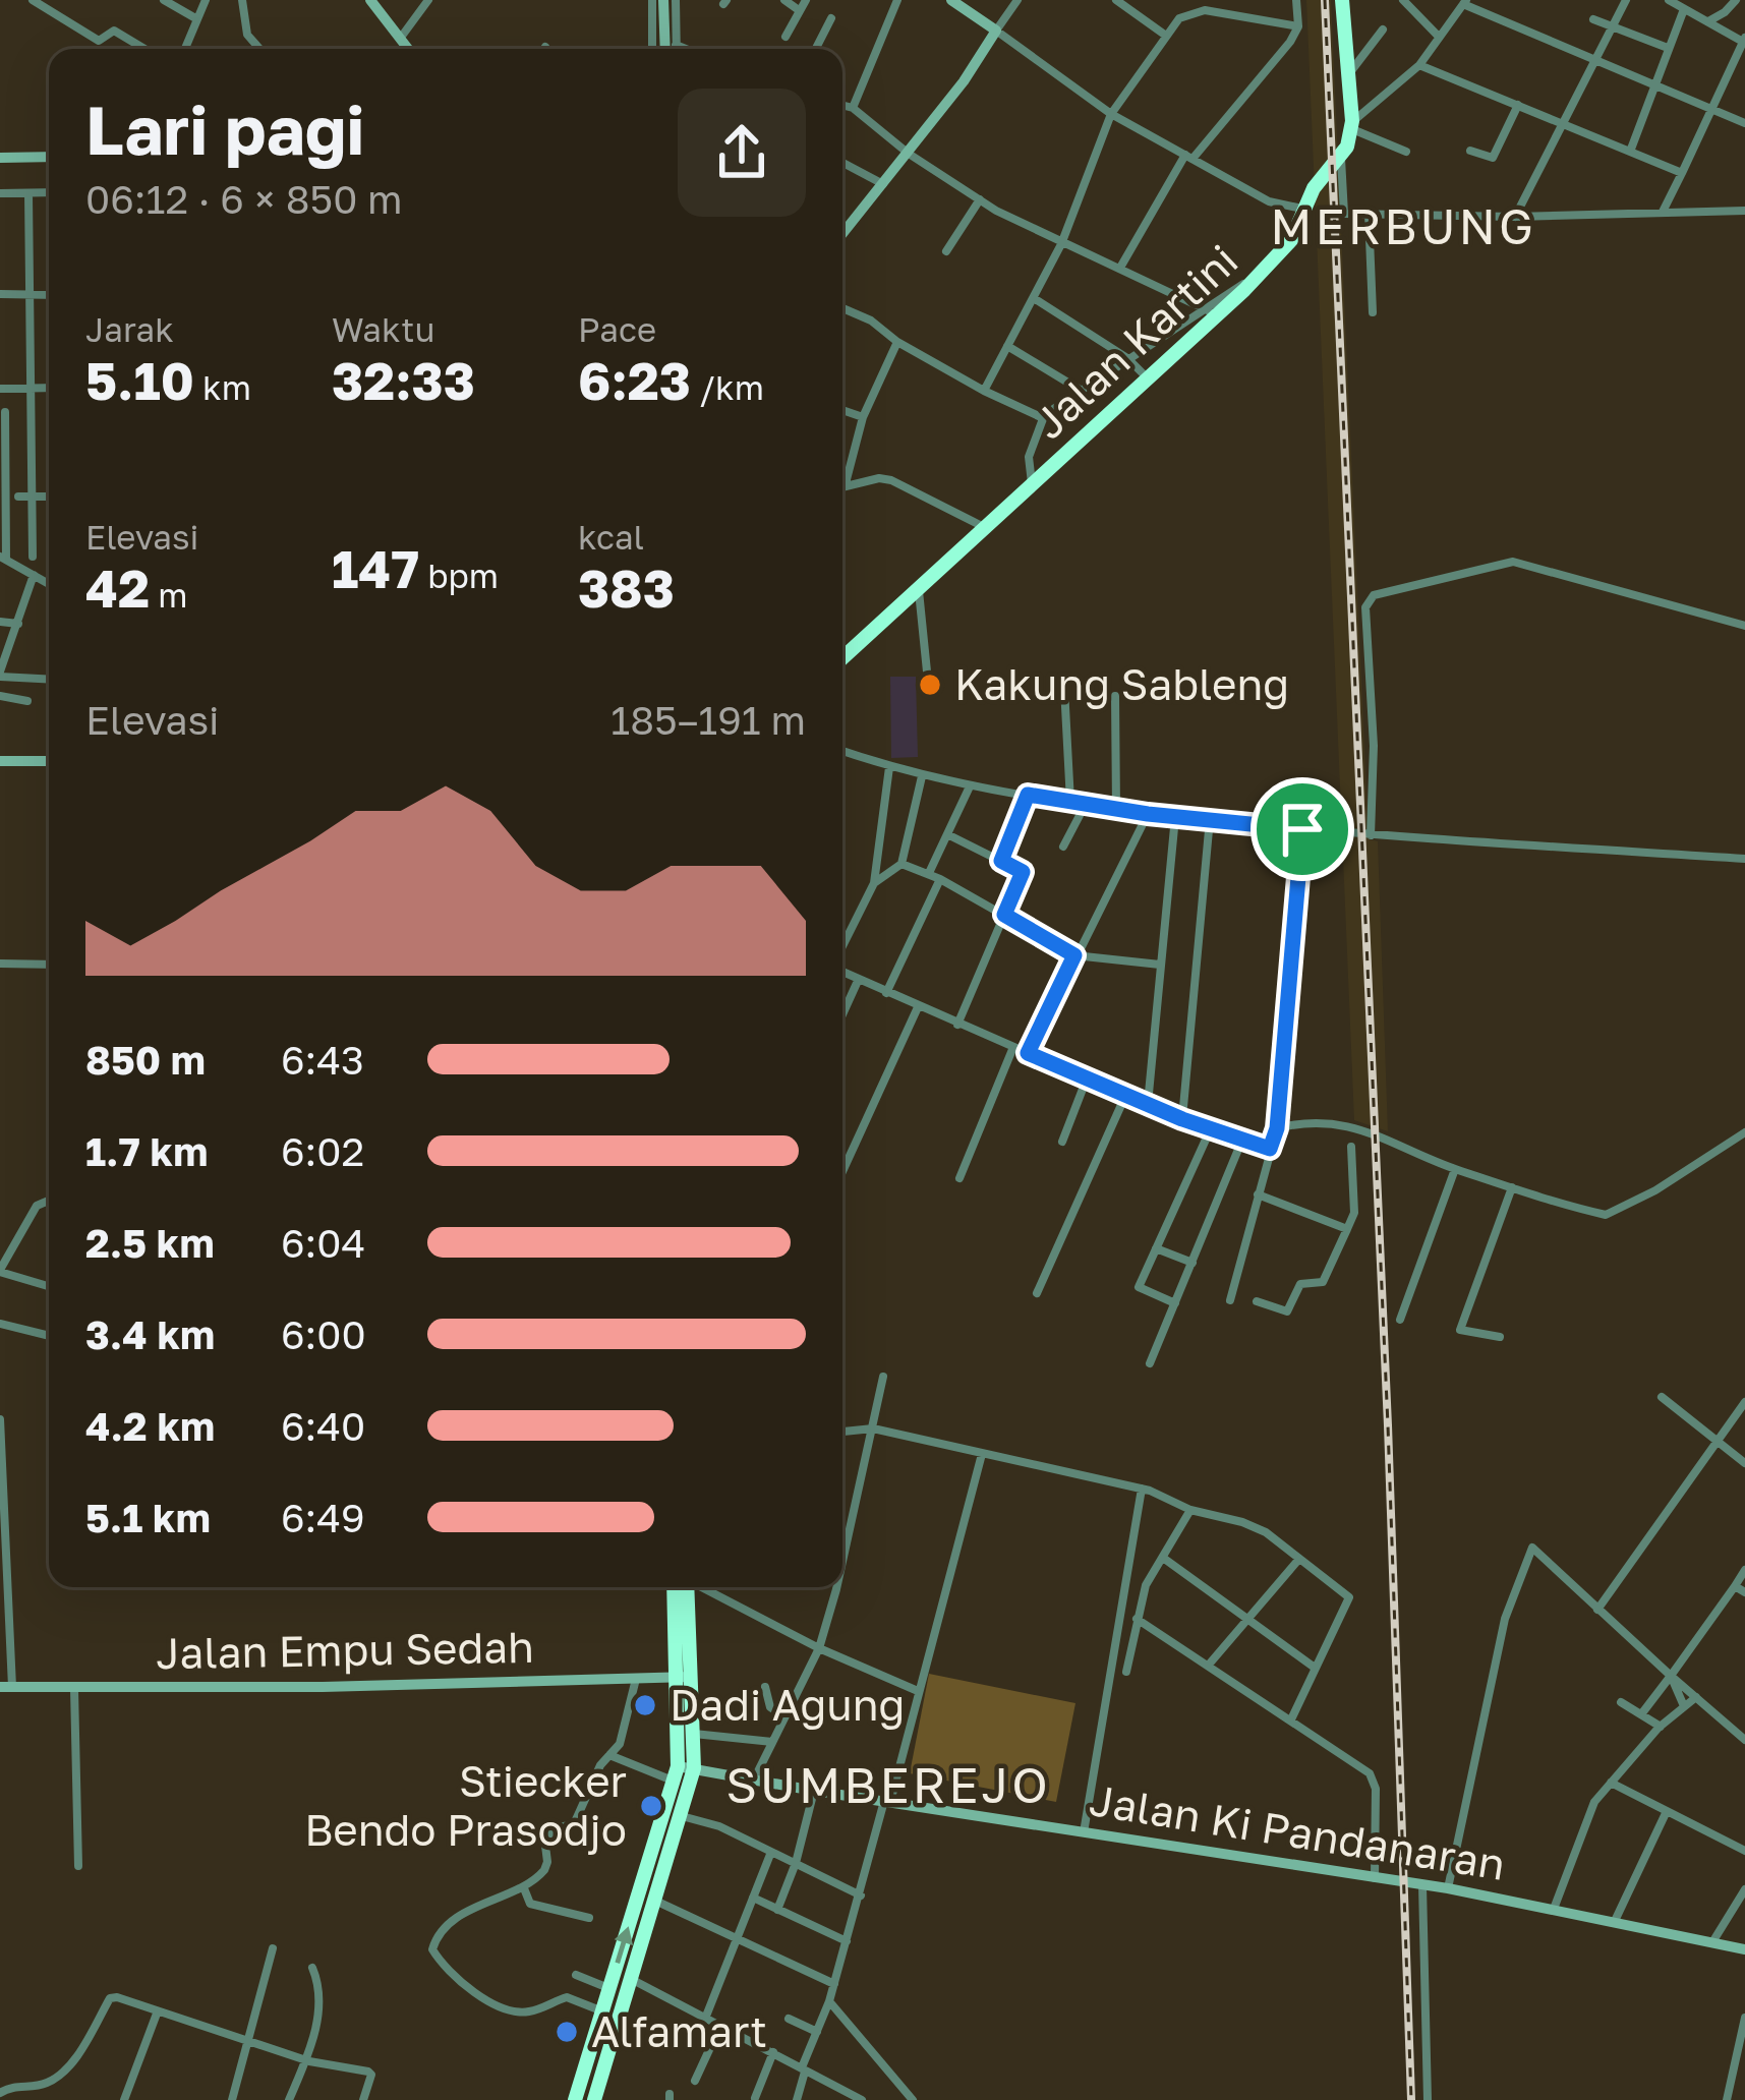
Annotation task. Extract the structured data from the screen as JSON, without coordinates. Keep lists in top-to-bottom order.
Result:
{
  "streets": {
    "highway": ["Jalan Kartini"],
    "main road": ["Jalan Empu Sedah", "Jalan Ki Pandanaran"]
  },
  "districts": ["MERBUNG", "SUMBEREJO"],
  "places": [
    "Kakung Sableng",
    "Dadi Agung",
    "Stiecker Bendo Prasodjo",
    "Alfamart"
  ],
  "page": {
    "heading": ["Lari pagi", "06:12 · 6 × 850 m"],
    "stats": [
      ["Jarak", "5.10 km"],
      ["Waktu", "32:33"],
      ["Pace", "6:23 /km"],
      ["Elevasi", "42 m"],
      ["147 bpm"],
      ["kcal", "383"]
    ],
    "chart": ["Elevasi", "185–191 m"],
    "list": [
      {
        "name": "850 m",
        "note": "6:43"
      },
      {
        "name": "1.7 km",
        "note": "6:02"
      },
      {
        "name": "2.5 km",
        "note": "6:04"
      },
      {
        "name": "3.4 km",
        "note": "6:00"
      },
      {
        "name": "4.2 km",
        "note": "6:40"
      },
      {
        "name": "5.1 km",
        "note": "6:49"
      }
    ]
  }
}
